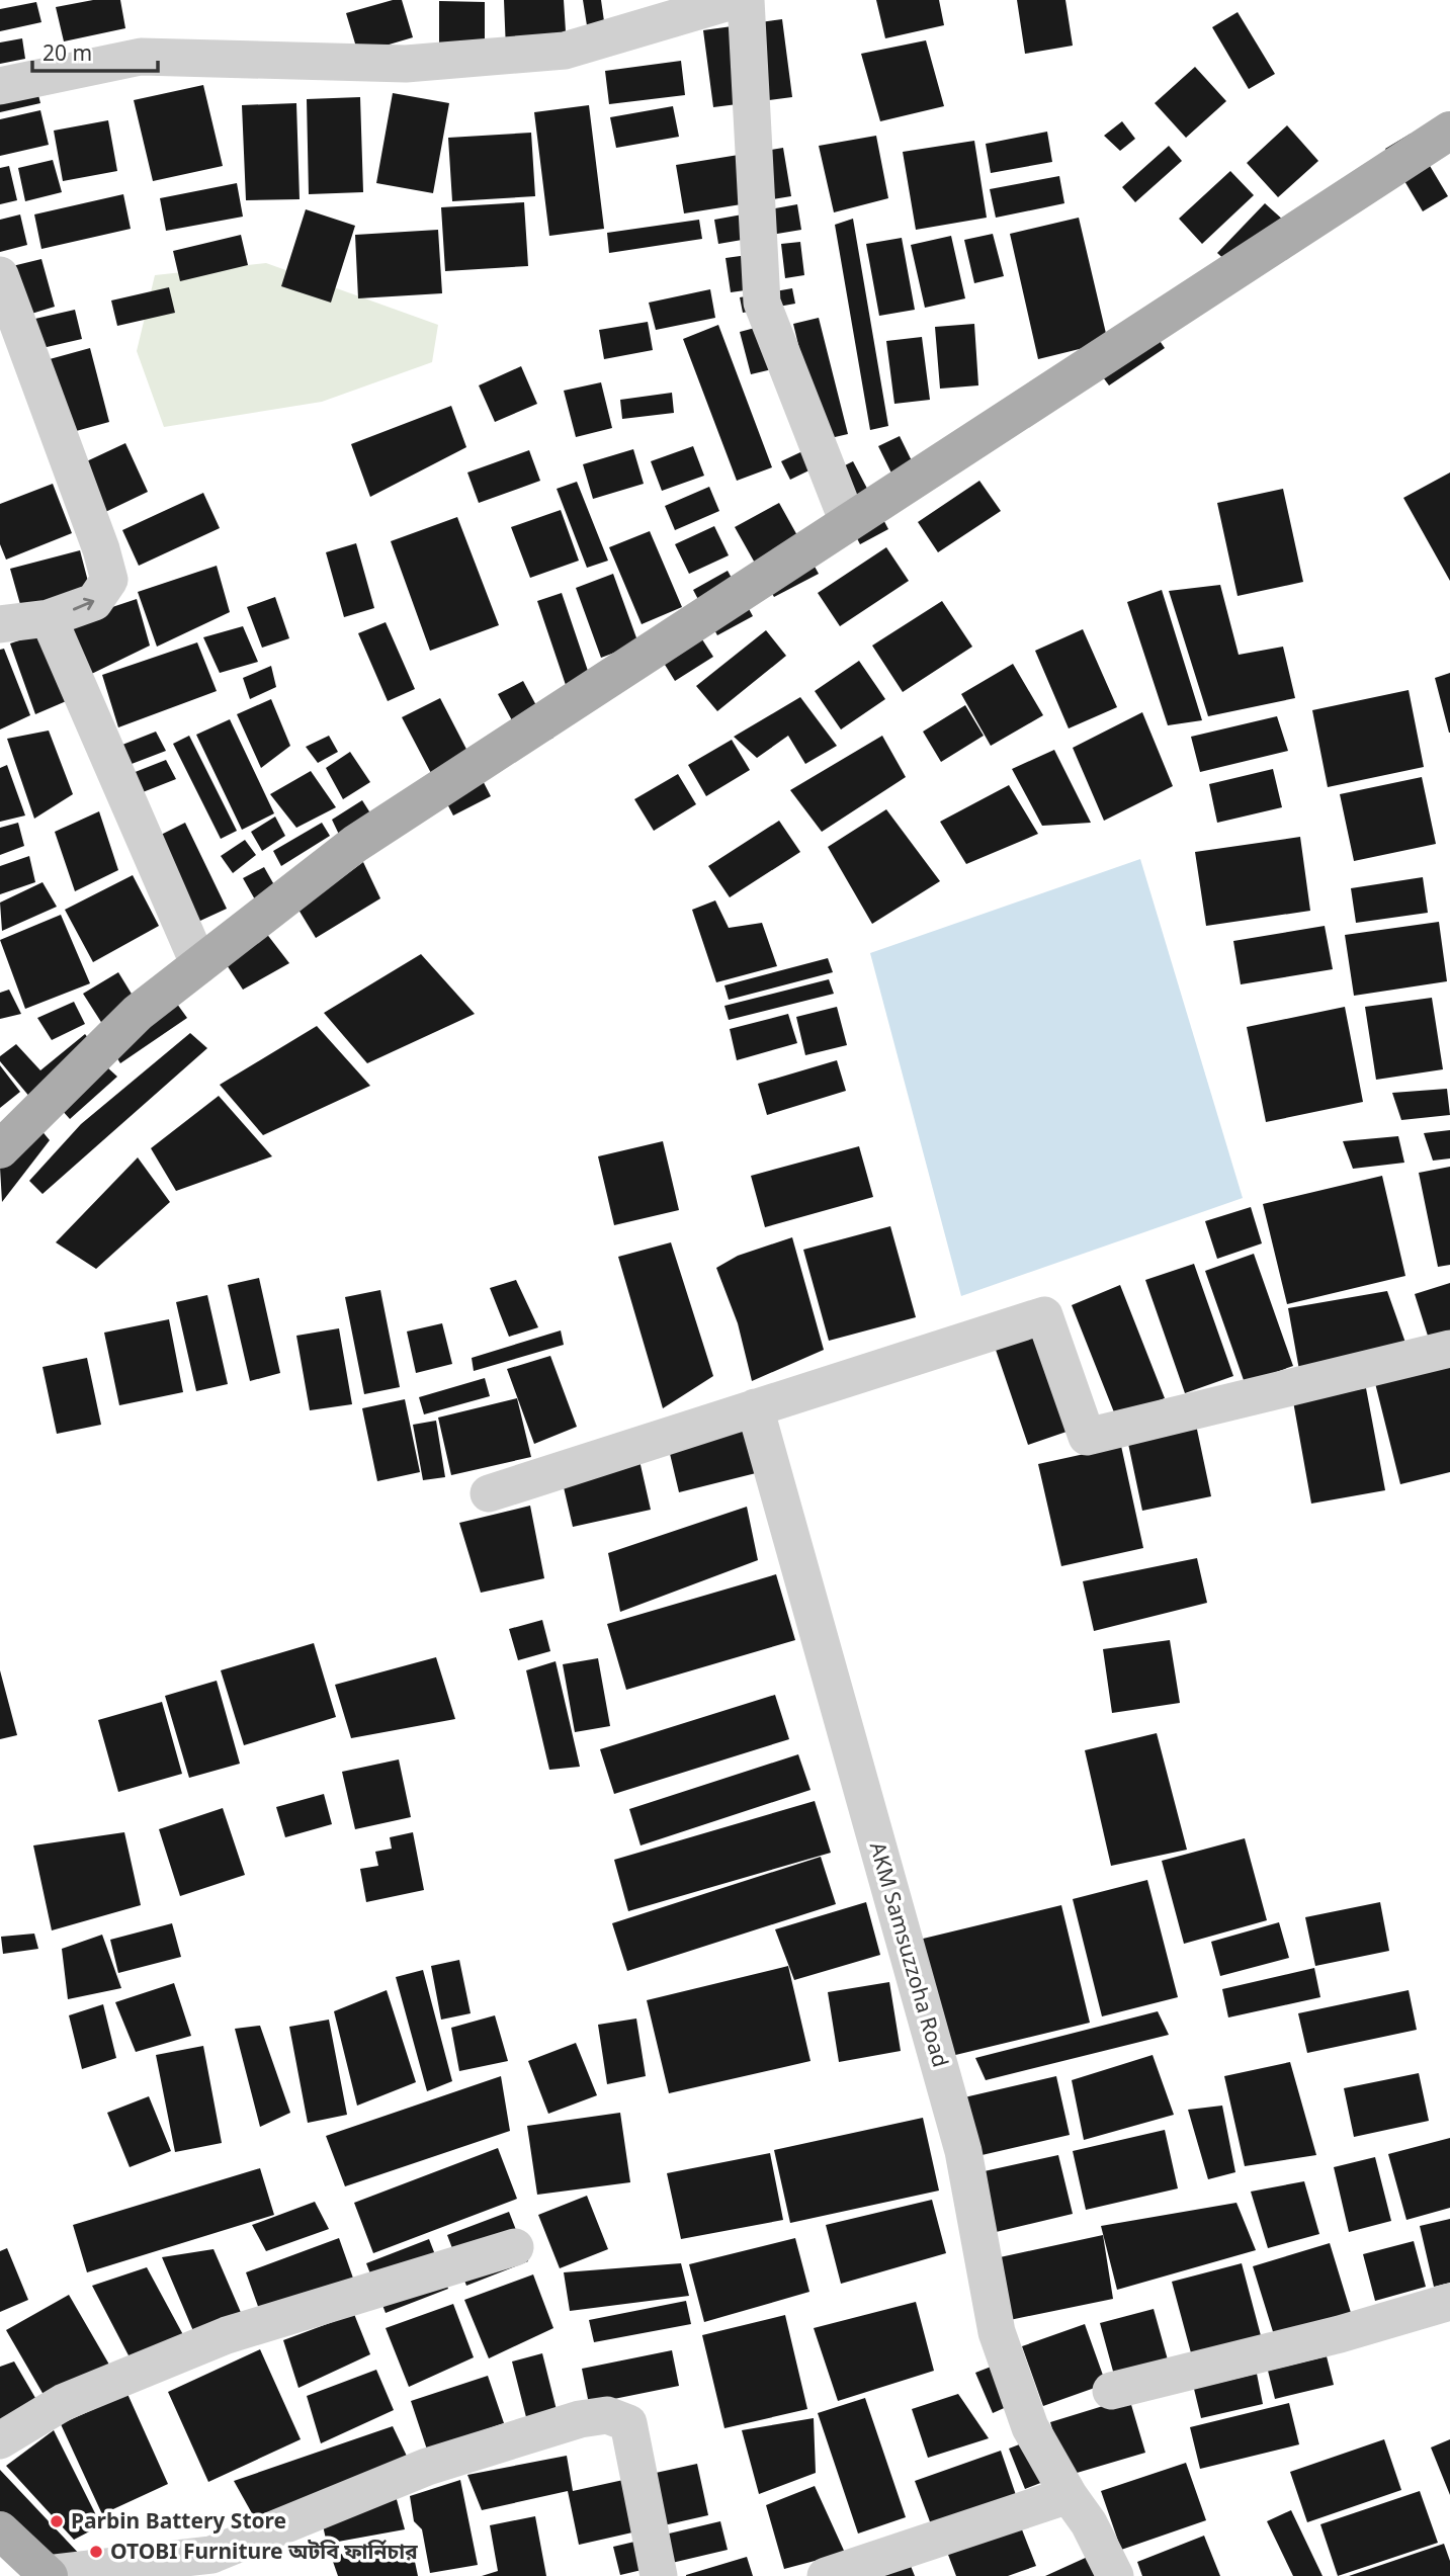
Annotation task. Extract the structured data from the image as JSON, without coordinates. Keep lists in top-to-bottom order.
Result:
{
  "streets": {
    "street": ["AKM Samsuzzoha Road"]
  },
  "places": ["Parbin Battery Store", "OTOBI Furniture অটবি ফার্নিচার"],
  "scale_bar": "20 m"
}
